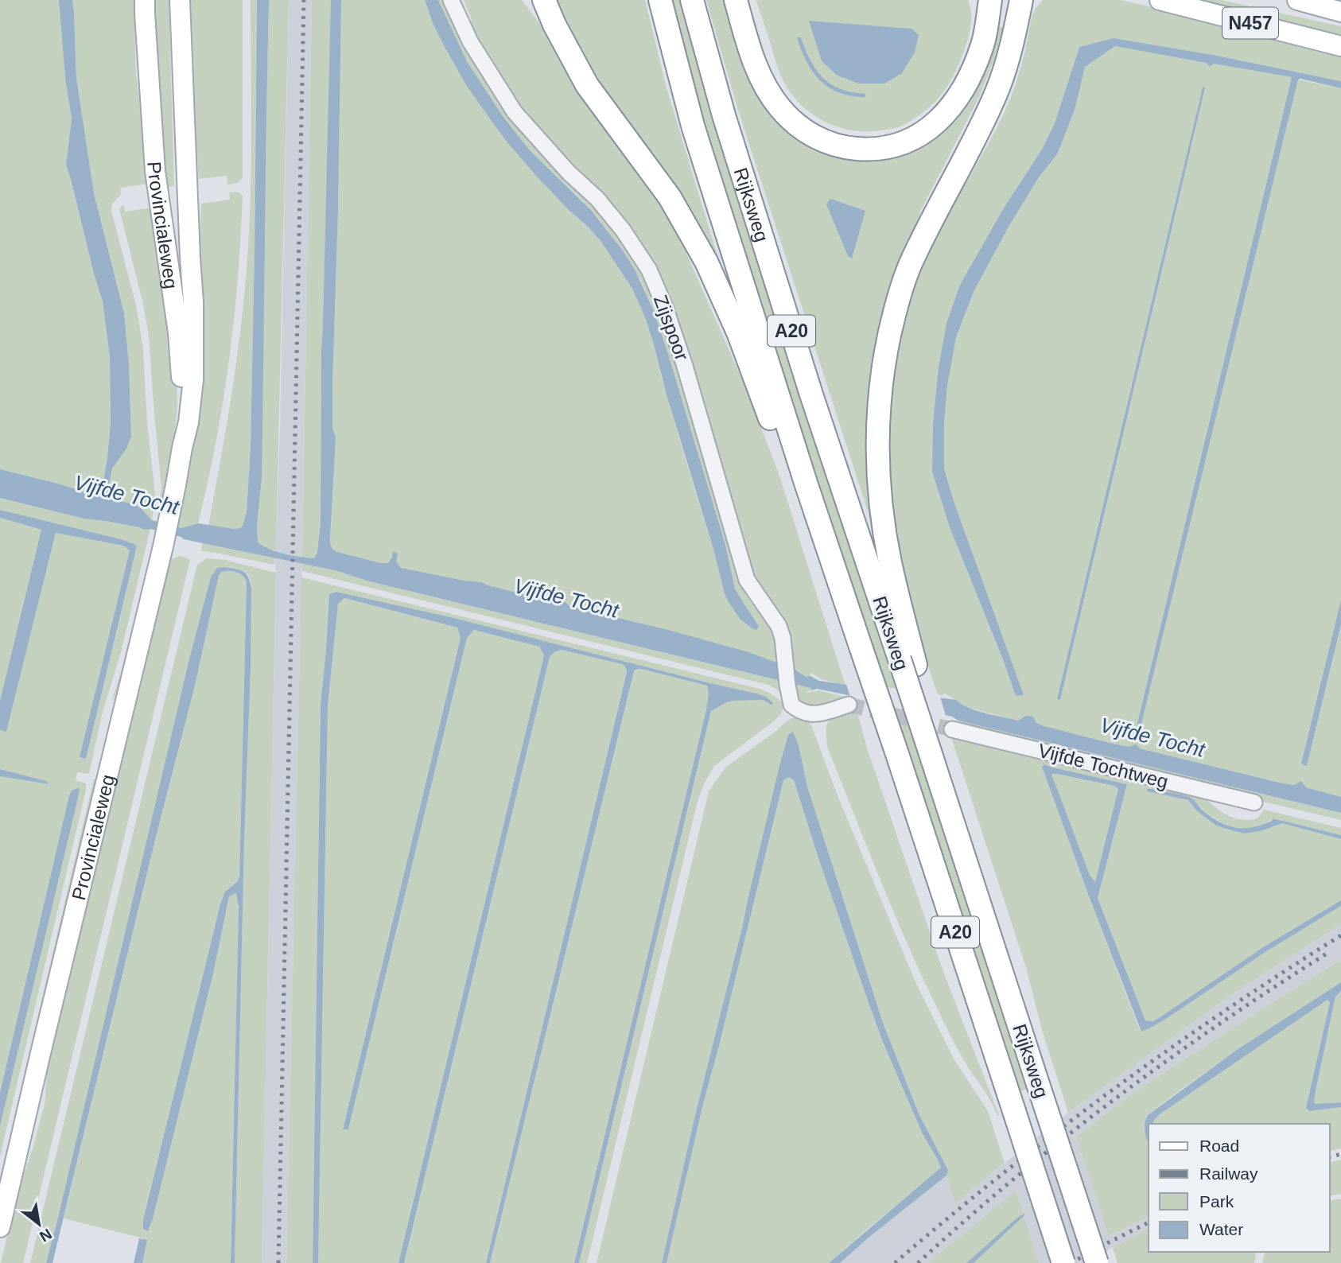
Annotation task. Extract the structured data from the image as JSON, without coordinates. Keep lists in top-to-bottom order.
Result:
{
  "streets": {
    "highway": ["Rijksweg", "A20"],
    "main road": ["N457", "Provincialeweg"],
    "street": ["Zijspoor", "Vijfde Tochtweg"]
  },
  "crossings": [
    ["Rijksweg", "A20"]
  ],
  "water": ["Vijfde Tocht"],
  "legend": [
    "Road",
    "Railway",
    "Park",
    "Water"
  ],
  "north": "bottom right"
}
